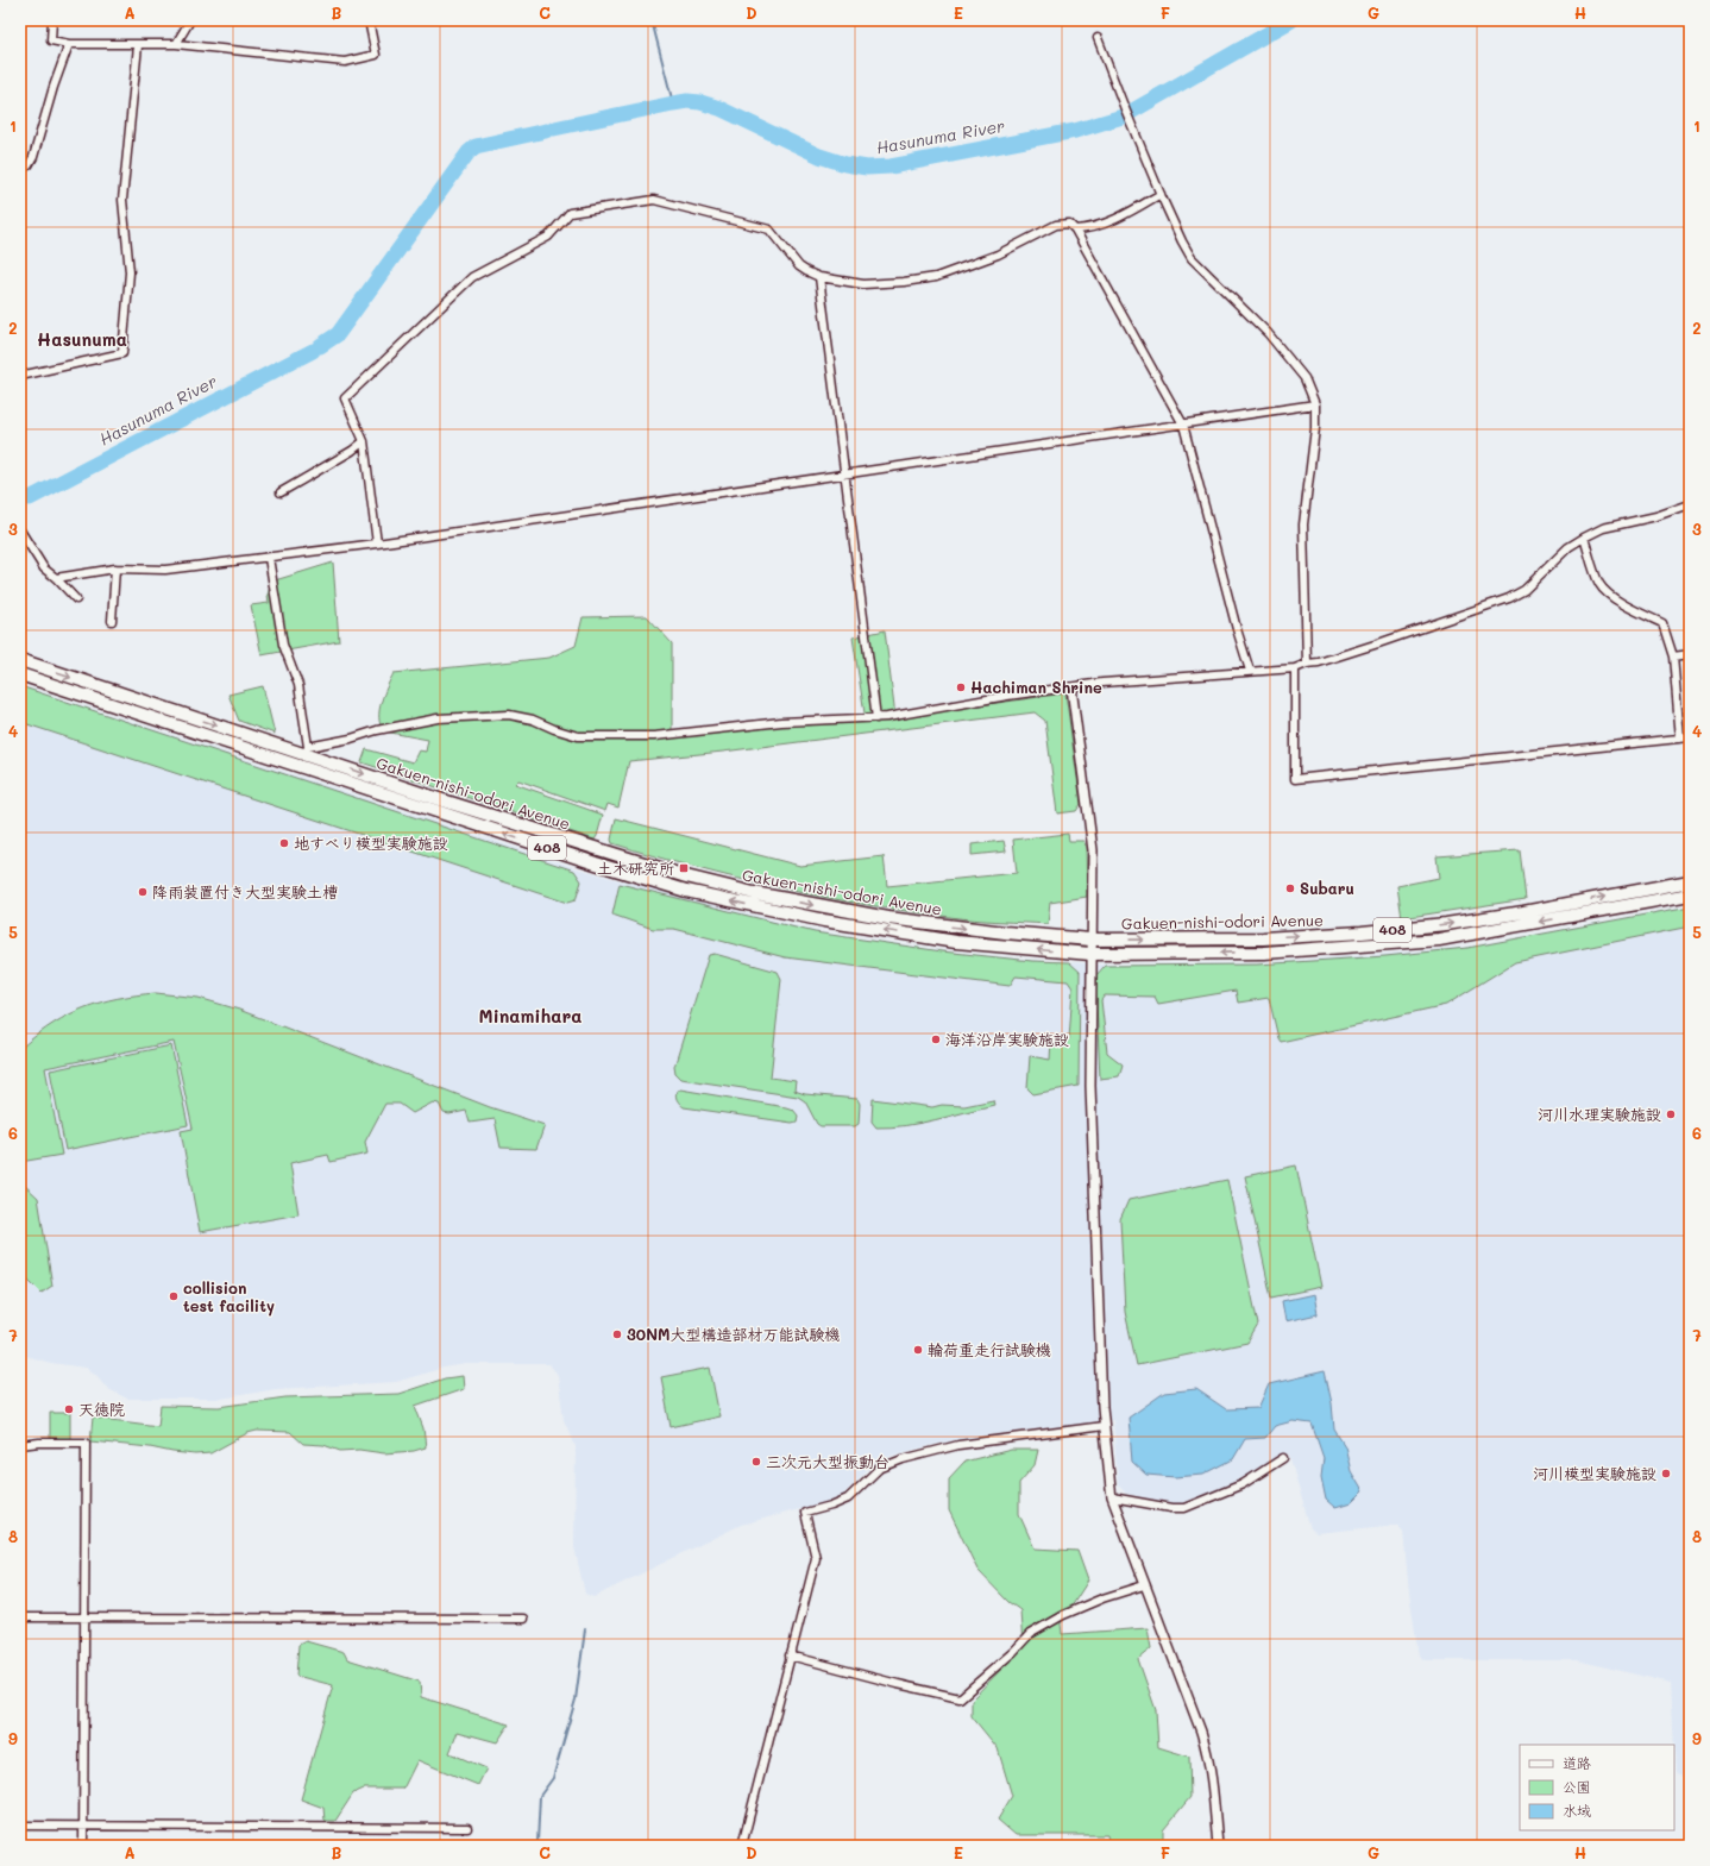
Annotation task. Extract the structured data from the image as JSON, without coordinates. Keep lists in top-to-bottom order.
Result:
{
  "streets": {
    "highway": ["Gakuen-nishi-odori Avenue", "408"]
  },
  "districts": ["Hasunuma", "Minamihara"],
  "water": ["Hasunuma River"],
  "places": {
    "other": [
      "Hachiman Shrine",
      "地すべり模型実験施設",
      "Subaru",
      "降雨装置付き大型実験土槽",
      "海洋沿岸実験施設",
      "河川水理実験施設",
      "collision test facility",
      "30NM大型構造部材万能試験機",
      "輪荷重走行試験機",
      "天徳院",
      "三次元大型振動台",
      "河川模型実験施設"
    ],
    "transit": ["土木研究所"]
  },
  "legend": ["道路", "公園", "水域"],
  "grid": {
    "columns": [
      "A",
      "B",
      "C",
      "D",
      "E",
      "F",
      "G",
      "H"
    ],
    "rows": [
      "1",
      "2",
      "3",
      "4",
      "5",
      "6",
      "7",
      "8",
      "9"
    ]
  }
}
